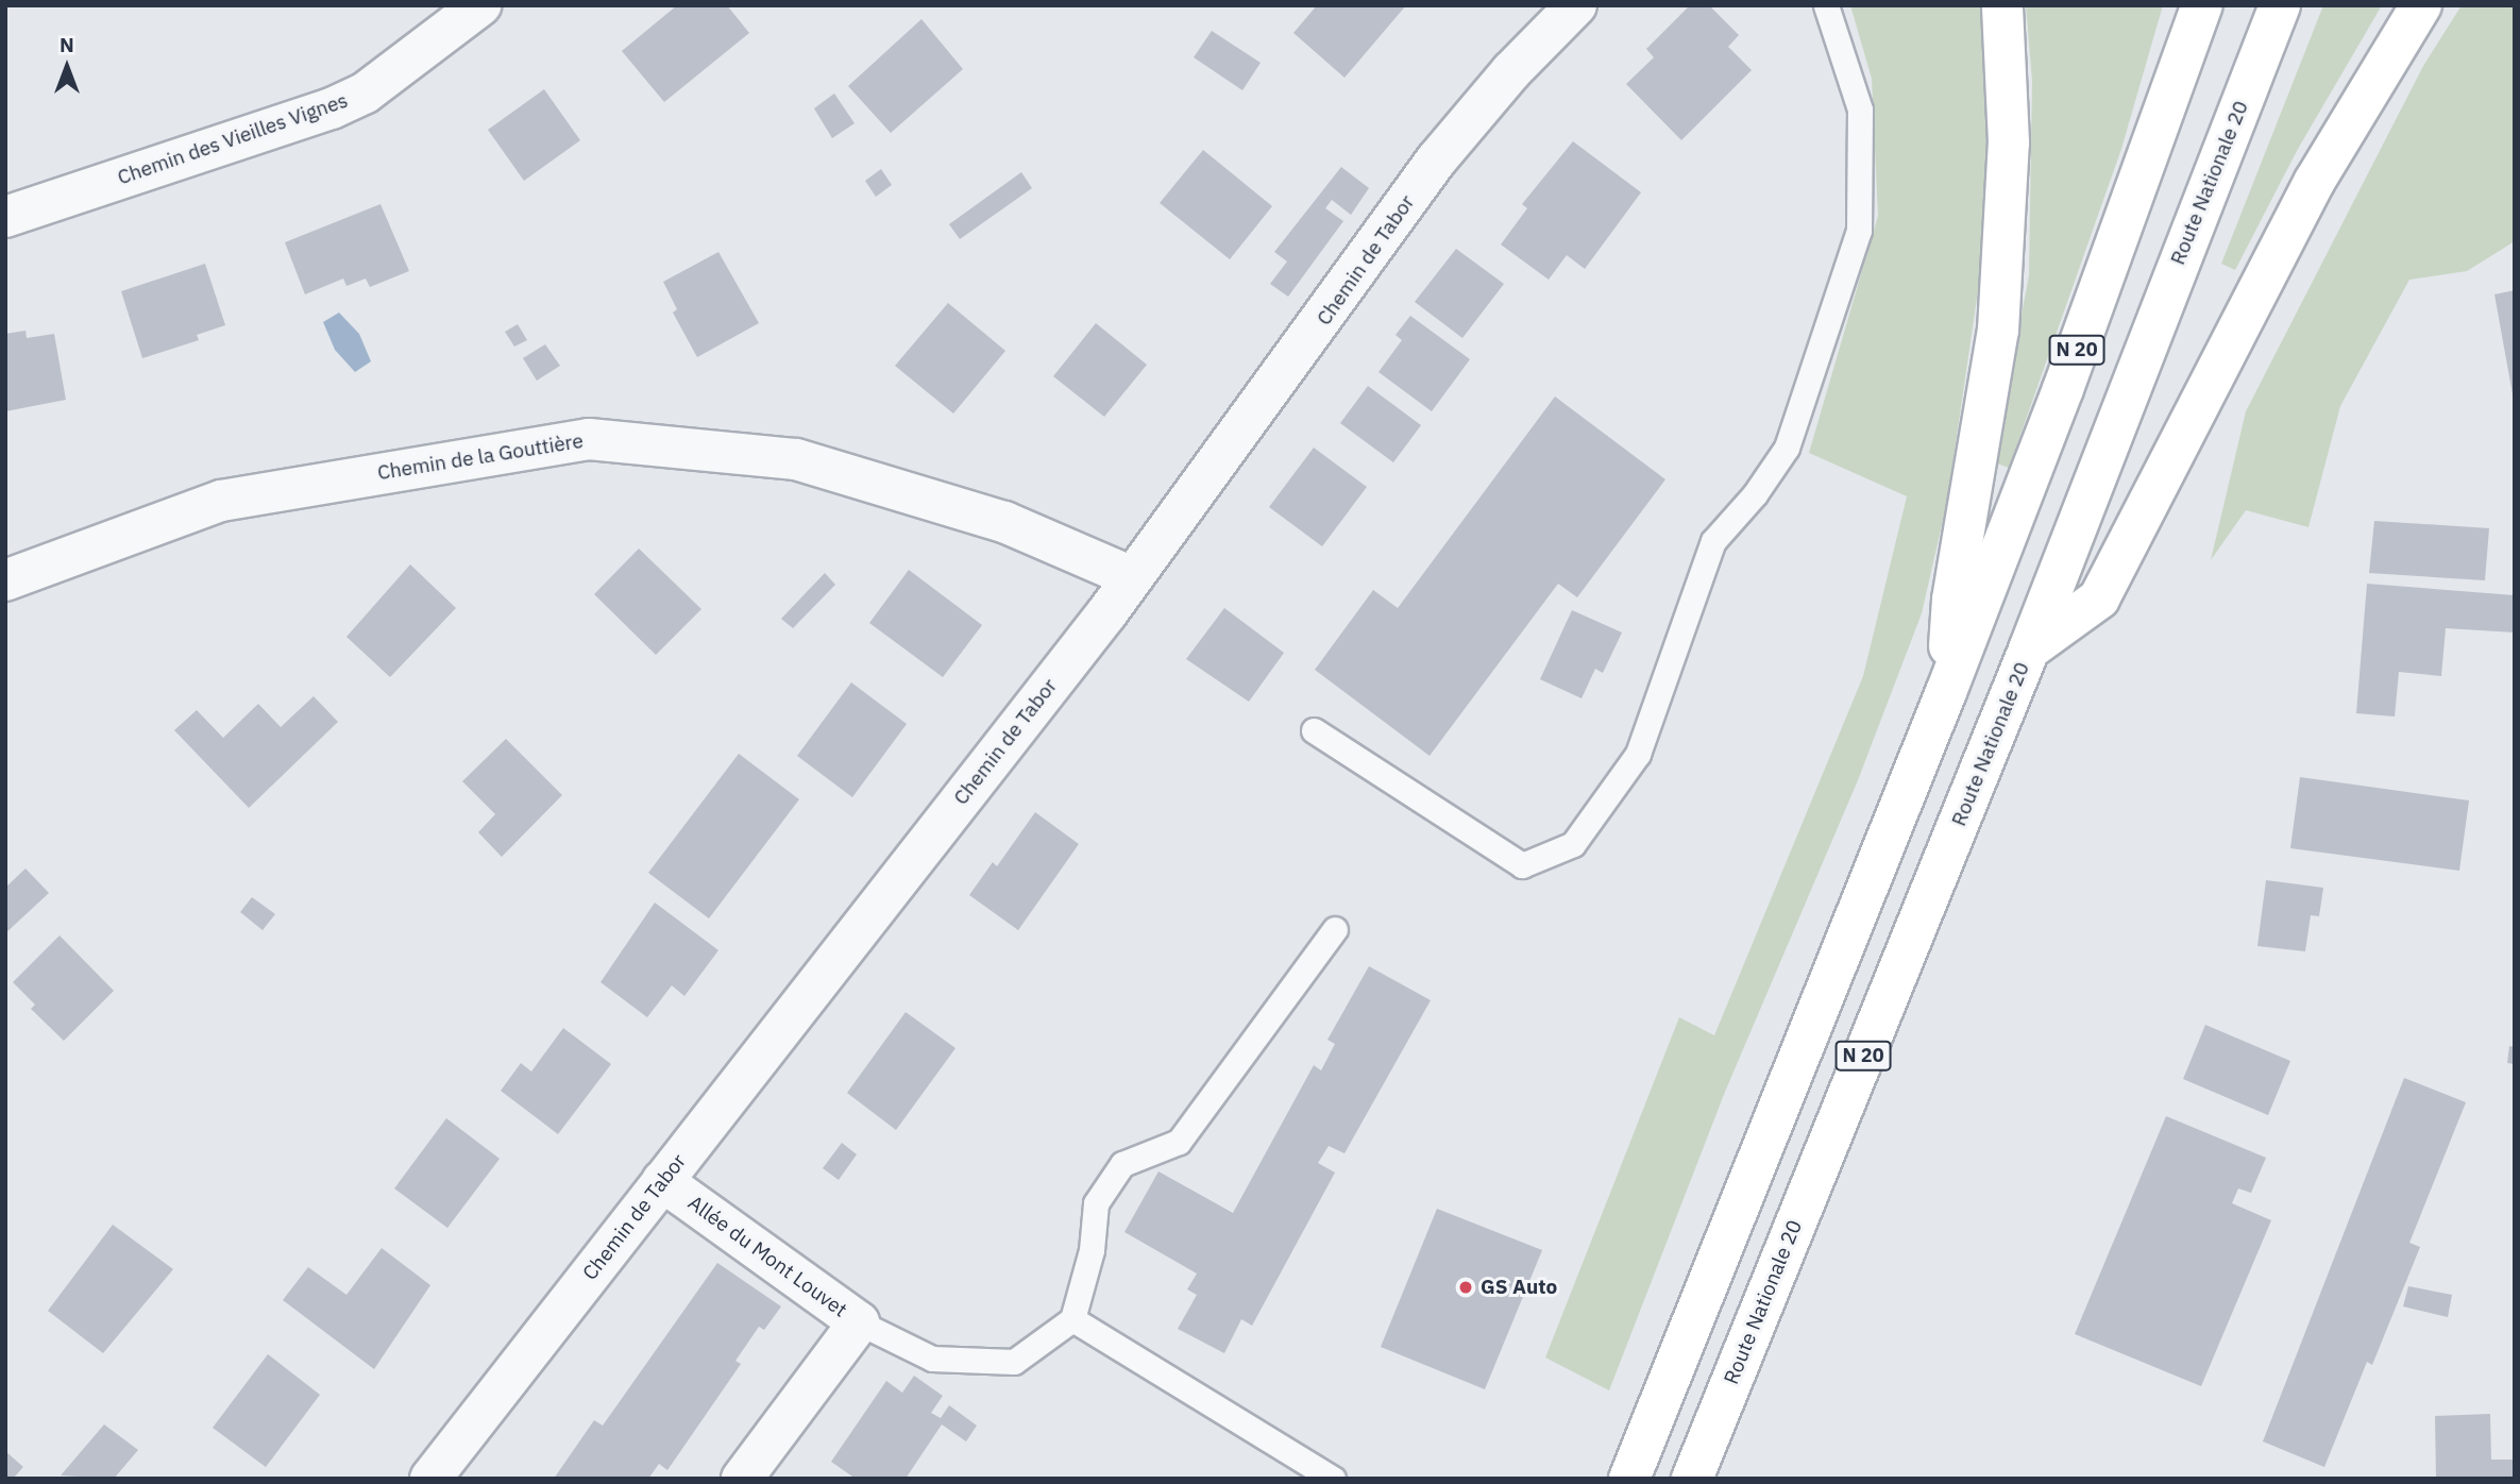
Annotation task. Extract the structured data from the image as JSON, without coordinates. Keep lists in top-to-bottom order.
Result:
{
  "streets": {
    "main road": ["Route Nationale 20", "N 20"],
    "street": [
      "Chemin des Vieilles Vignes",
      "Chemin de Tabor",
      "Chemin de la Gouttière",
      "Allée du Mont Louvet"
    ]
  },
  "crossings": [
    ["Chemin de Tabor", "Chemin de la Gouttière"],
    ["Chemin de Tabor", "Allée du Mont Louvet"]
  ],
  "places": ["GS Auto"],
  "north": "top"
}
